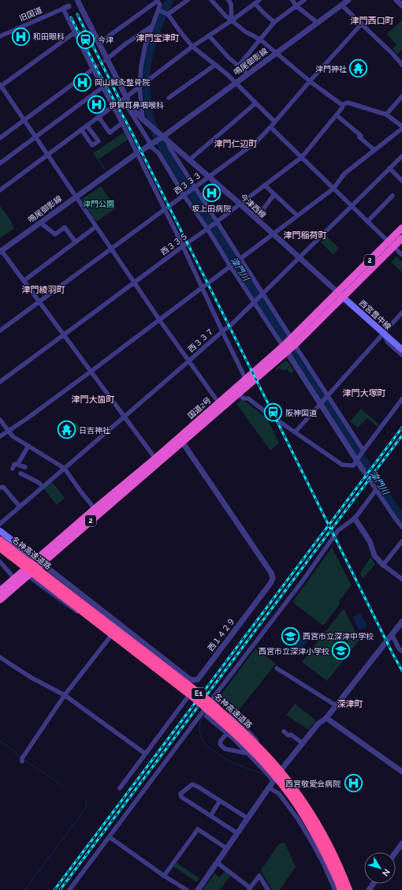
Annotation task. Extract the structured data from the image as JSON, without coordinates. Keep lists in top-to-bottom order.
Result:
{
  "streets": {
    "highway": [
      "2",
      "国道2号",
      "名神高速道路",
      "E1"
    ],
    "main road": ["西宮豊中線"],
    "street": [
      "旧国道",
      "鳴尾御影線",
      "西３３３",
      "今津西線",
      "西３３５",
      "西３３７",
      "西１４２９"
    ]
  },
  "crossings": [
    ["鳴尾御影線", "今津西線"],
    ["西３３３", "今津西線"],
    ["今津西線", "西３３５"],
    ["今津西線", "西宮豊中線"],
    ["今津西線", "西３３７"],
    ["今津西線", "国道2号"],
    ["西宮豊中線", "国道2号"],
    ["国道2号", "西１４２９"]
  ],
  "districts": [
    "津門西口町",
    "津門宝津町",
    "津門仁辺町",
    "津門稲荷町",
    "津門綾羽町",
    "津門大塚町",
    "津門大箇町",
    "深津町"
  ],
  "water": ["津門川"],
  "parks": ["津門公園"],
  "places": {
    "hospital": [
      "和田眼科",
      "岡山鍼灸整骨院",
      "伊賀耳鼻咽喉科",
      "坂上田病院",
      "西宮敬愛会病院"
    ],
    "station": ["今津", "阪神国道"],
    "temple": ["津門神社", "日吉神社"],
    "school or university": ["西宮市立深津中学校", "西宮市立深津小学校"]
  },
  "north": "bottom right"
}
